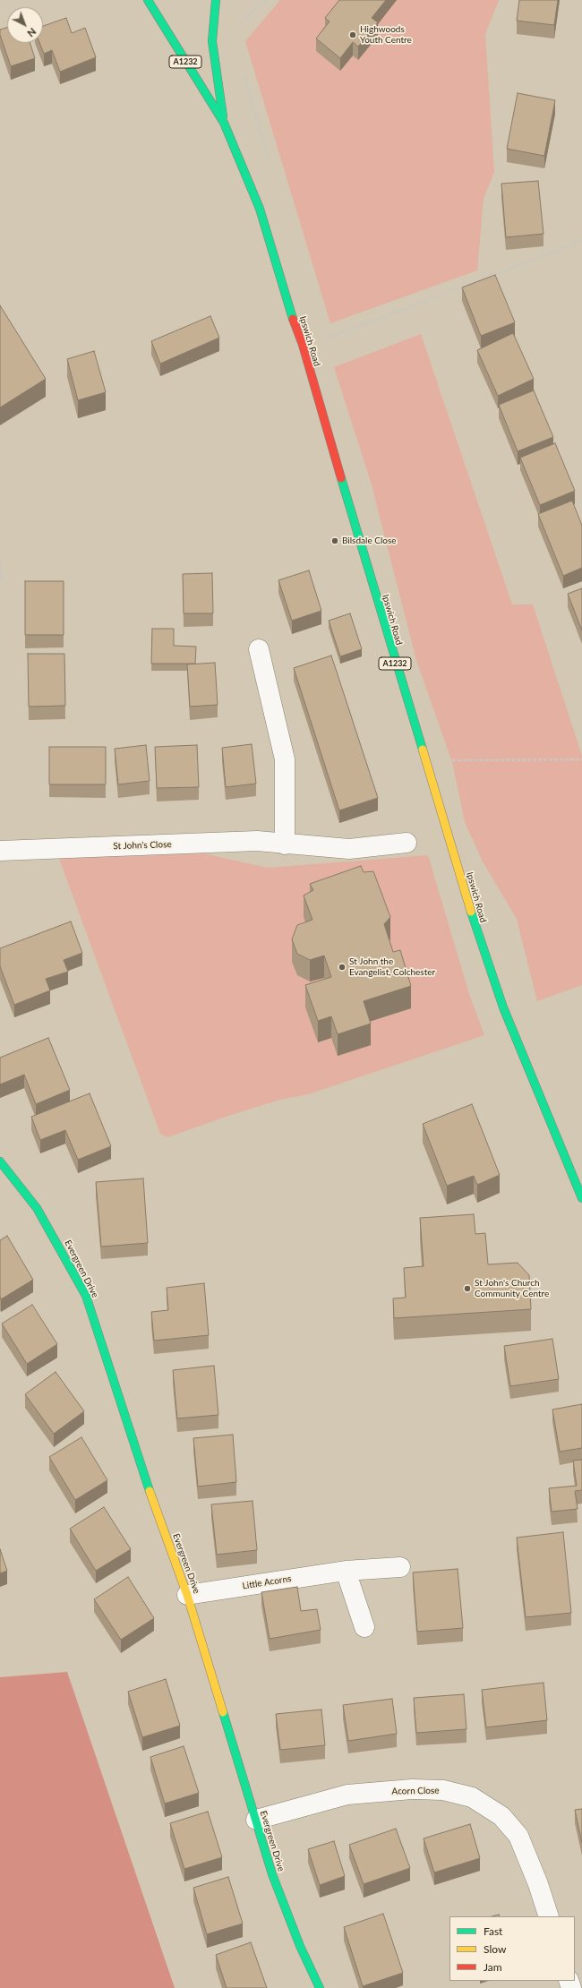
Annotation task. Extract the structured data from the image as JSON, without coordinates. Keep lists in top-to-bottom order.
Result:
{
  "streets": {
    "main road": ["A1232", "Ipswich Road", "Evergreen Drive"],
    "street": ["St John's Close", "Little Acorns", "Acorn Close"]
  },
  "crossings": [
    ["Evergreen Drive", "Little Acorns"],
    ["Evergreen Drive", "Acorn Close"]
  ],
  "places": [
    "Highwoods Youth Centre",
    "Bilsdale Close",
    "St John the Evangelist, Colchester",
    "St John's Church Community Centre"
  ],
  "legend": ["Fast", "Slow", "Jam"],
  "north": "bottom right"
}
